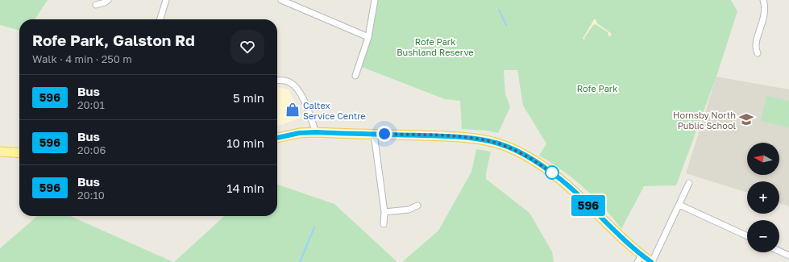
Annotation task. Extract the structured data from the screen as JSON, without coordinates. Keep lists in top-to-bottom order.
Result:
{
  "parks": ["Rofe Park Bushland Reserve", "Rofe Park"],
  "places": {
    "shop": ["Caltex Service Centre"],
    "school or university": ["Hornsby North Public School"]
  },
  "lines": ["bus line 596"],
  "north": "left",
  "page": {
    "on_map": "596",
    "heading": ["Rofe Park, Galston Rd", "Walk · 4 min · 250 m"],
    "list": [
      {
        "mark": "596",
        "name": "Bus",
        "note": "20:01",
        "value": "5 min"
      },
      {
        "mark": "596",
        "name": "Bus",
        "note": "20:06",
        "value": "10 min"
      },
      {
        "mark": "596",
        "name": "Bus",
        "note": "20:10",
        "value": "14 min"
      }
    ],
    "map_buttons": ["+", "−"]
  }
}
